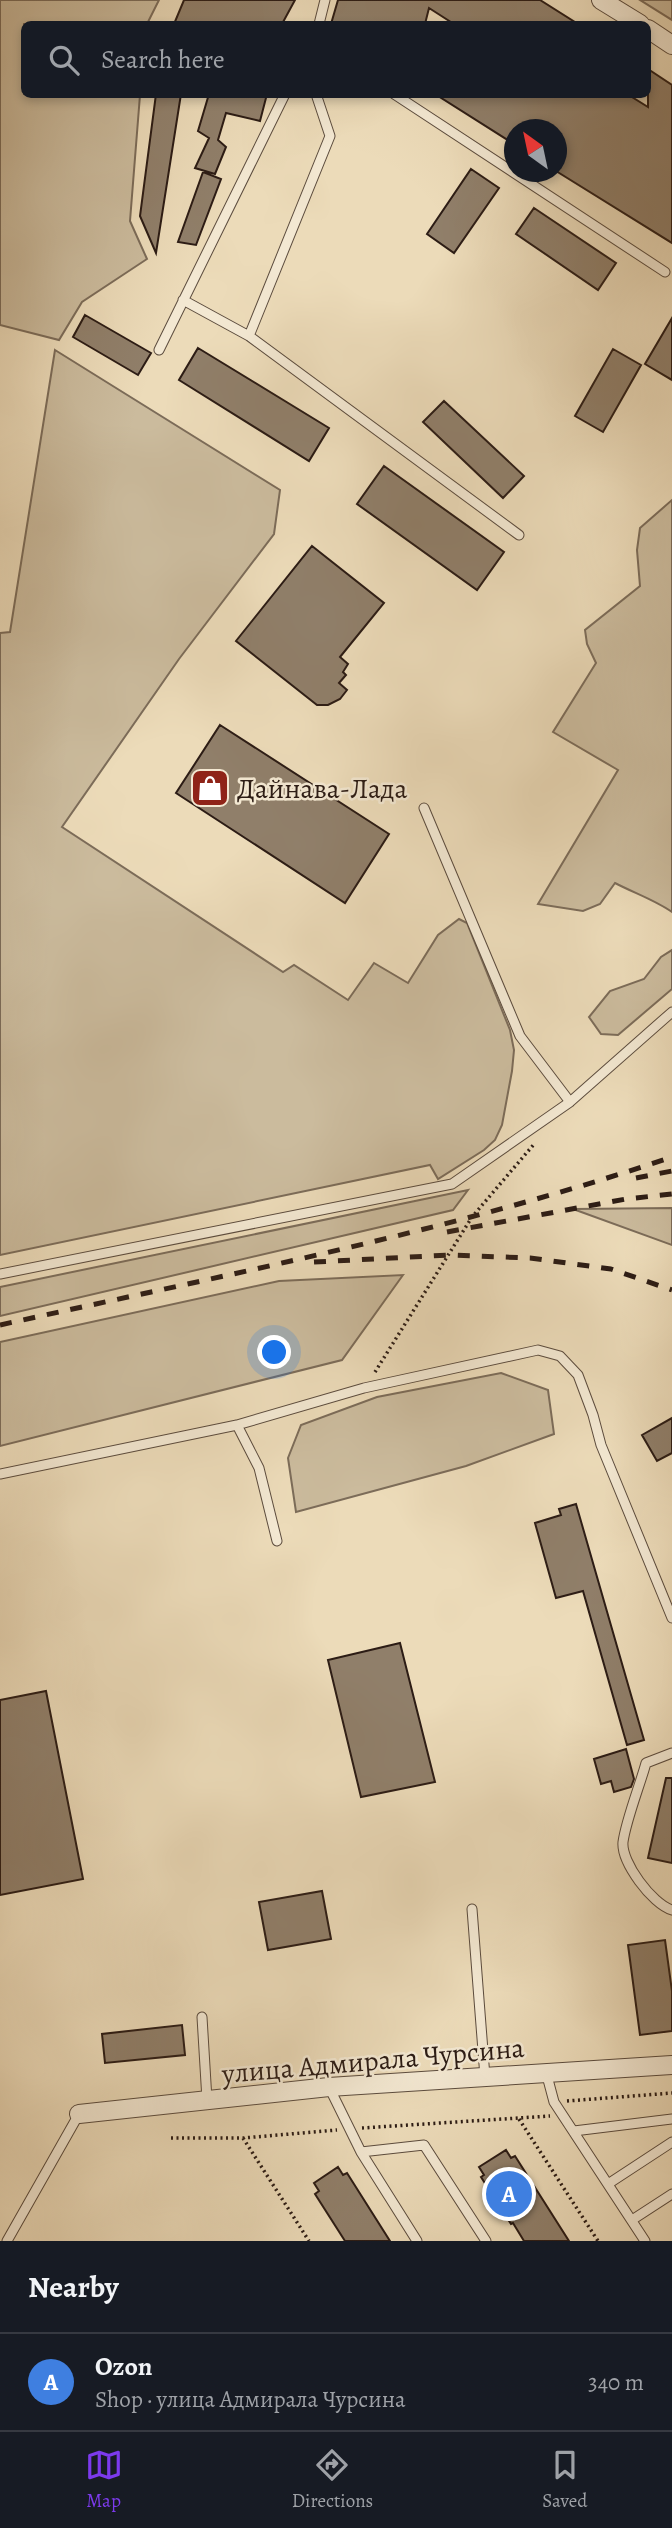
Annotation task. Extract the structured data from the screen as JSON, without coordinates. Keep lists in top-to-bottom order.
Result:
{
  "streets": {
    "street": ["улица Адмирала Чурсина"]
  },
  "places": {
    "shop": ["Дайнава-Лада"]
  },
  "north": "top left",
  "page": {
    "search": "Search here",
    "pins": "A",
    "heading": "Nearby",
    "list": [
      {
        "mark": "A",
        "name": "Ozon",
        "note": "Shop · улица Адмирала Чурсина",
        "value": "340 m"
      }
    ],
    "nav": ["Map", "Directions", "Saved"]
  }
}
